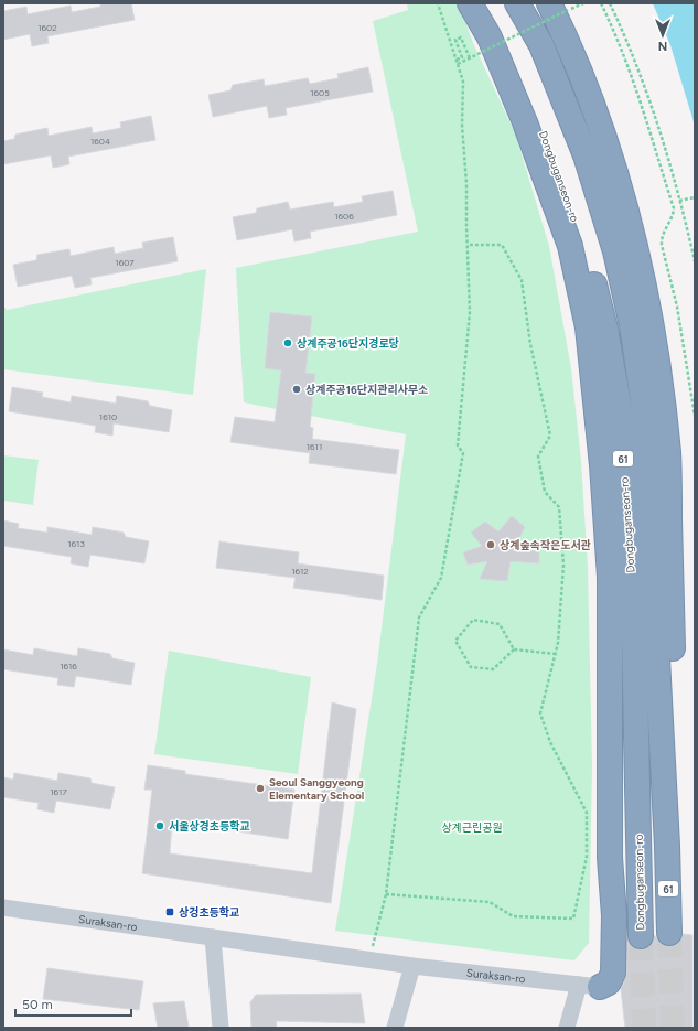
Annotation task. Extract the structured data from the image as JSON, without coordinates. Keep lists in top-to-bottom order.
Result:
{
  "streets": {
    "highway": ["Dongbuganseon-ro", "61"],
    "street": ["Suraksan-ro"]
  },
  "parks": ["상계근린공원"],
  "places": {
    "other": [
      "상계주공16단지경로당",
      "상계주공16단지관리사무소",
      "상계숲속작은도서관",
      "Seoul Sanggyeong Elementary School",
      "서울상경초등학교"
    ],
    "transit": ["상겅초등학교"]
  },
  "house_numbers": [
    "1602",
    "1605",
    "1604",
    "1606",
    "1607",
    "1610",
    "1611",
    "1613",
    "1612",
    "1616",
    "1617"
  ],
  "scale_bar": "50 m",
  "north": "bottom"
}
